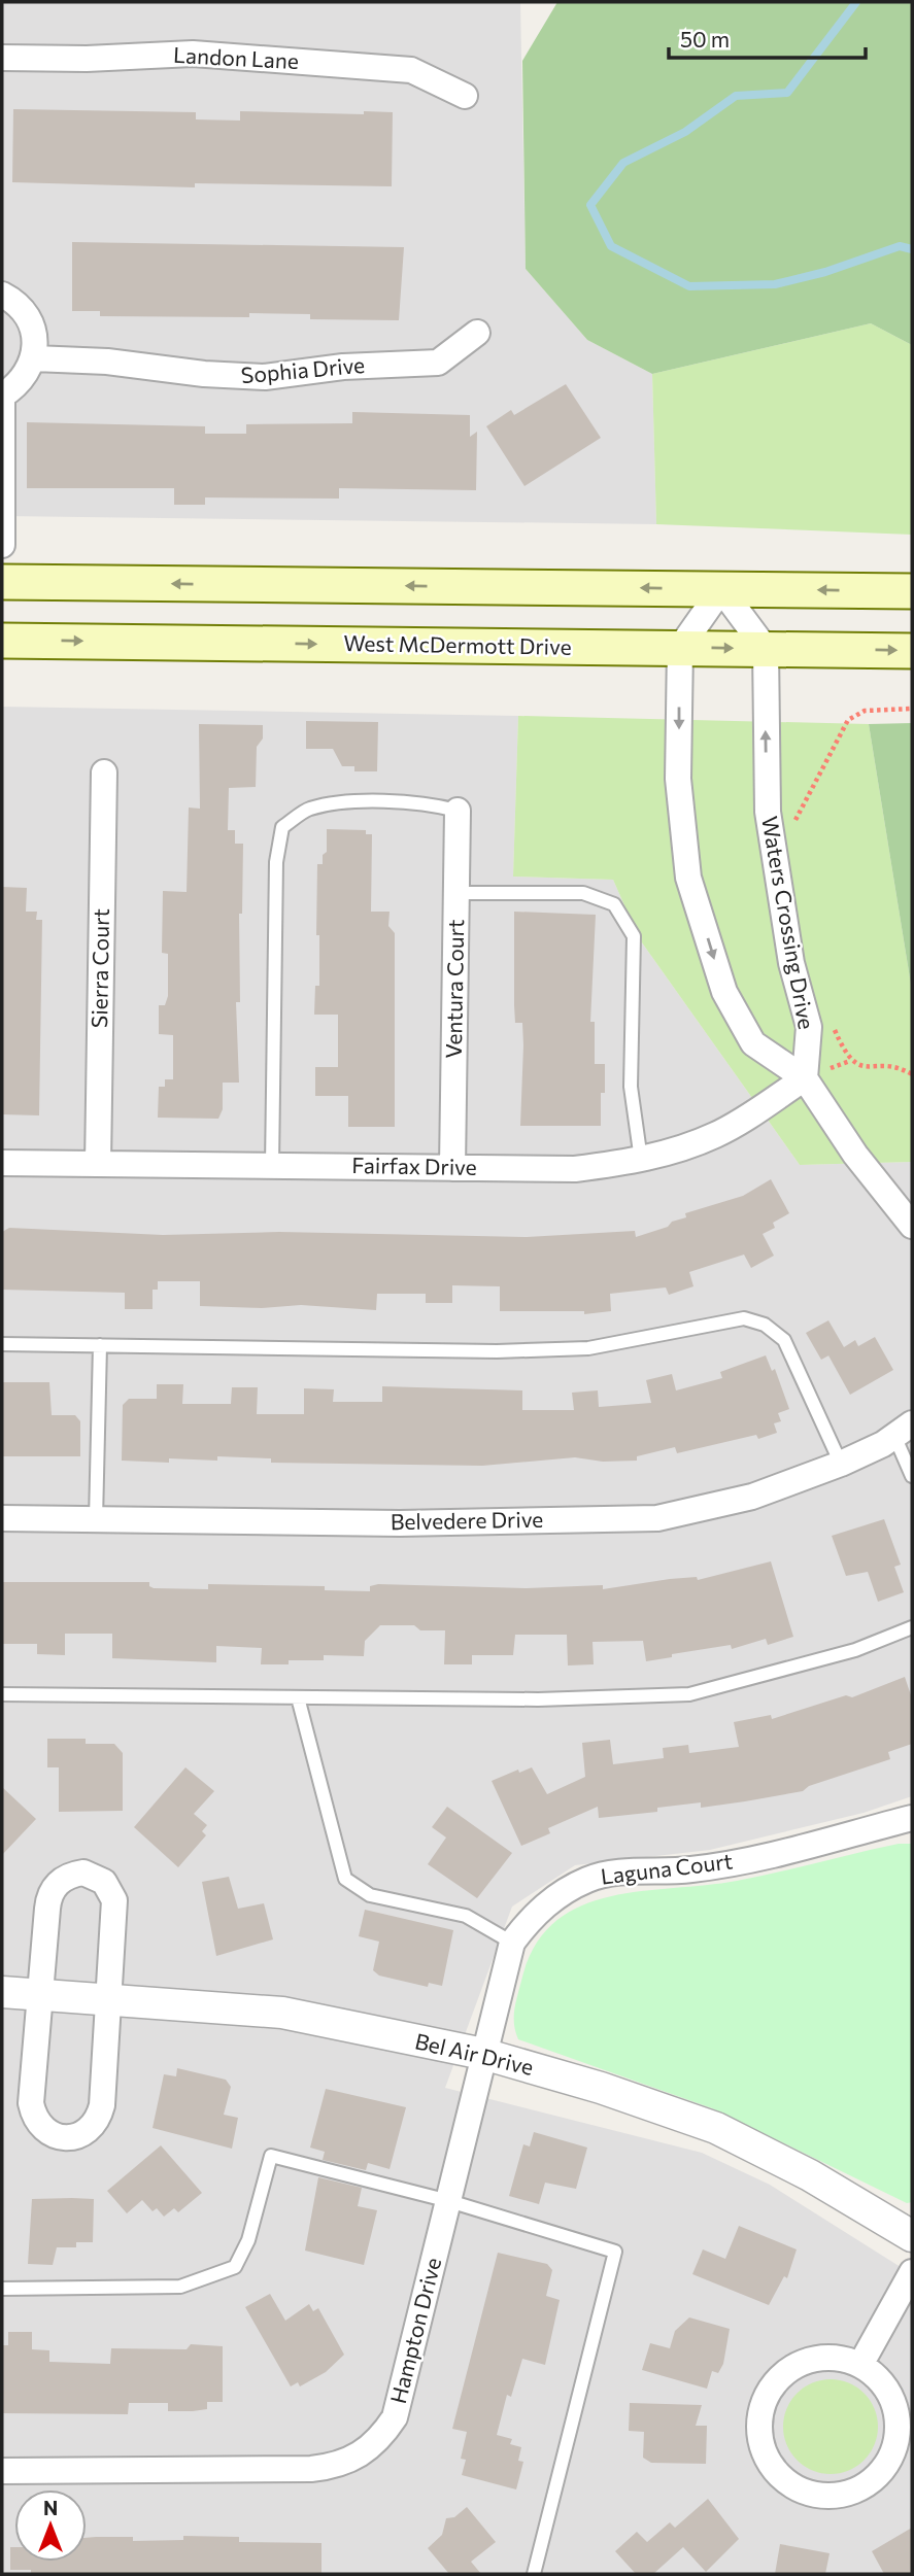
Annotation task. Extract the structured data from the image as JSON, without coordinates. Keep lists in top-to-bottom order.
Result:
{
  "streets": {
    "main road": ["West McDermott Drive"],
    "street": [
      "Landon Lane",
      "Sophia Drive",
      "Waters Crossing Drive",
      "Sierra Court",
      "Ventura Court",
      "Fairfax Drive",
      "Belvedere Drive",
      "Laguna Court",
      "Bel Air Drive",
      "Hampton Drive"
    ]
  },
  "crossings": [
    ["West McDermott Drive", "Waters Crossing Drive"],
    ["Waters Crossing Drive", "Fairfax Drive"],
    ["Sierra Court", "Fairfax Drive"],
    ["Ventura Court", "Fairfax Drive"],
    ["Laguna Court", "Bel Air Drive"],
    ["Laguna Court", "Hampton Drive"],
    ["Bel Air Drive", "Hampton Drive"]
  ],
  "scale_bar": "50 m",
  "north": "top"
}
